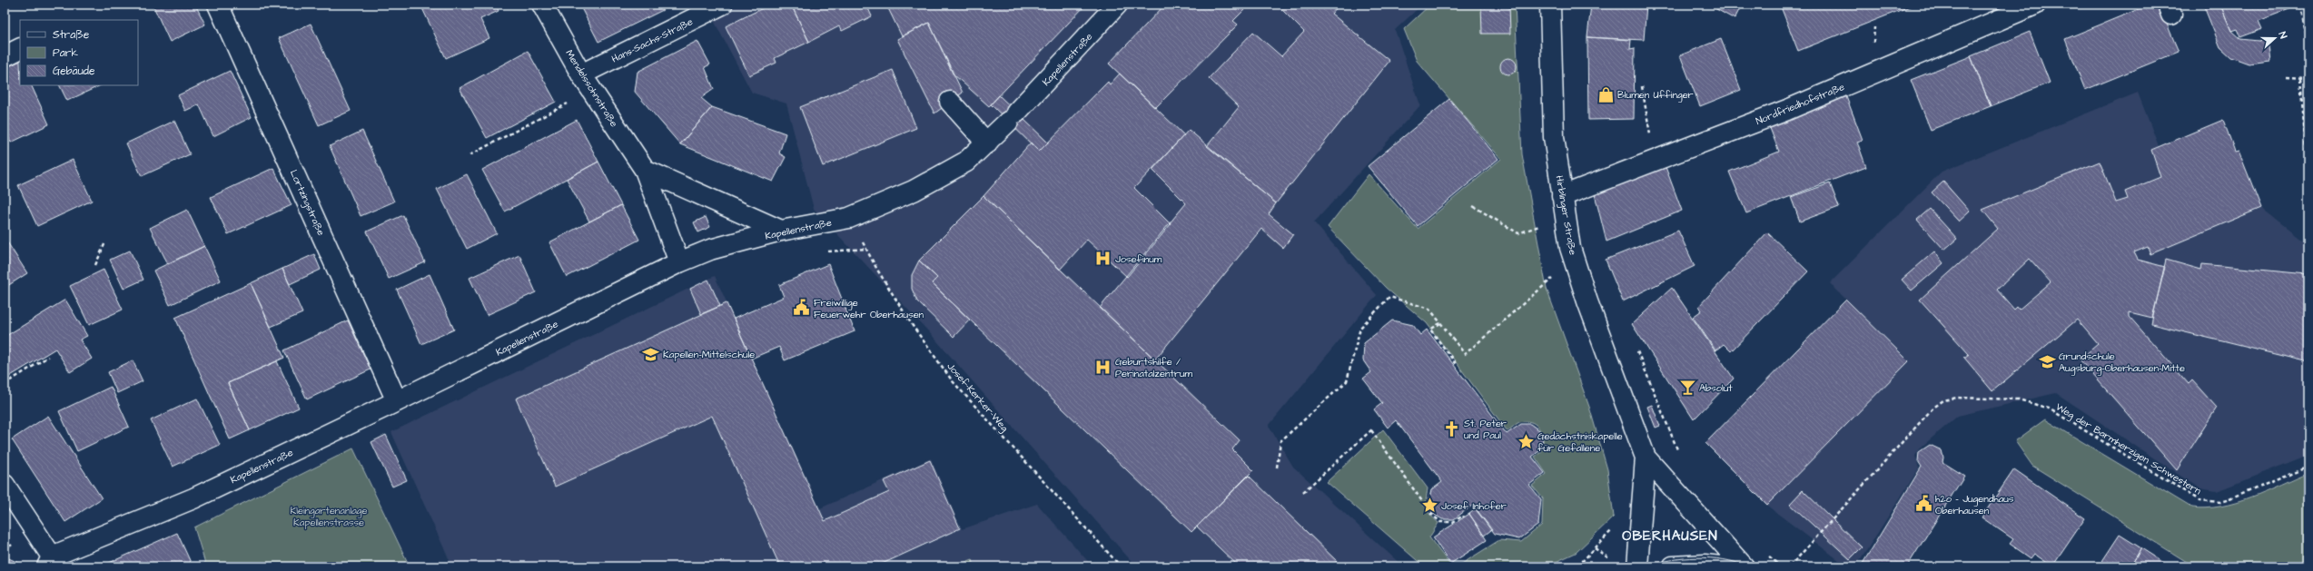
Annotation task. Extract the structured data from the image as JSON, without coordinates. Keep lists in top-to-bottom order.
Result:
{
  "streets": {
    "street": [
      "Hans-Sachs-Straße",
      "Kapellenstraße",
      "Mendelssohnstraße",
      "Nordfriedhofstraße",
      "Lortzingstraße",
      "Hirblinger Straße"
    ],
    "path": ["Josef-Kerker-Weg", "Weg der Barmherzigen Schwestern"]
  },
  "crossings": [
    ["Hans-Sachs-Straße", "Mendelssohnstraße"],
    ["Kapellenstraße", "Mendelssohnstraße"],
    ["Kapellenstraße", "Lortzingstraße"],
    ["Kapellenstraße", "Josef-Kerker-Weg"],
    ["Nordfriedhofstraße", "Hirblinger Straße"]
  ],
  "districts": ["OBERHAUSEN"],
  "parks": ["Kleingartenanlage Kapellenstrasse"],
  "places": {
    "shop": ["Blumen Uffinger"],
    "hospital": ["Josefinum", "Geburtshilfe / Perinatalzentrum"],
    "public building": ["Freiwillige Feuerwehr Oberhausen", "h2o - Jugendhaus Oberhausen"],
    "school or university": ["Kapellen-Mittelschule", "Grundschule Augsburg-Oberhausen-Mitte"],
    "bar": ["Absolut"],
    "church": ["St. Peter und Paul"],
    "place": ["Gedächstniskapelle für Gefallene", "Josef Inhofer"]
  },
  "legend": ["Straße", "Park", "Gebäude"],
  "north": "right"
}
